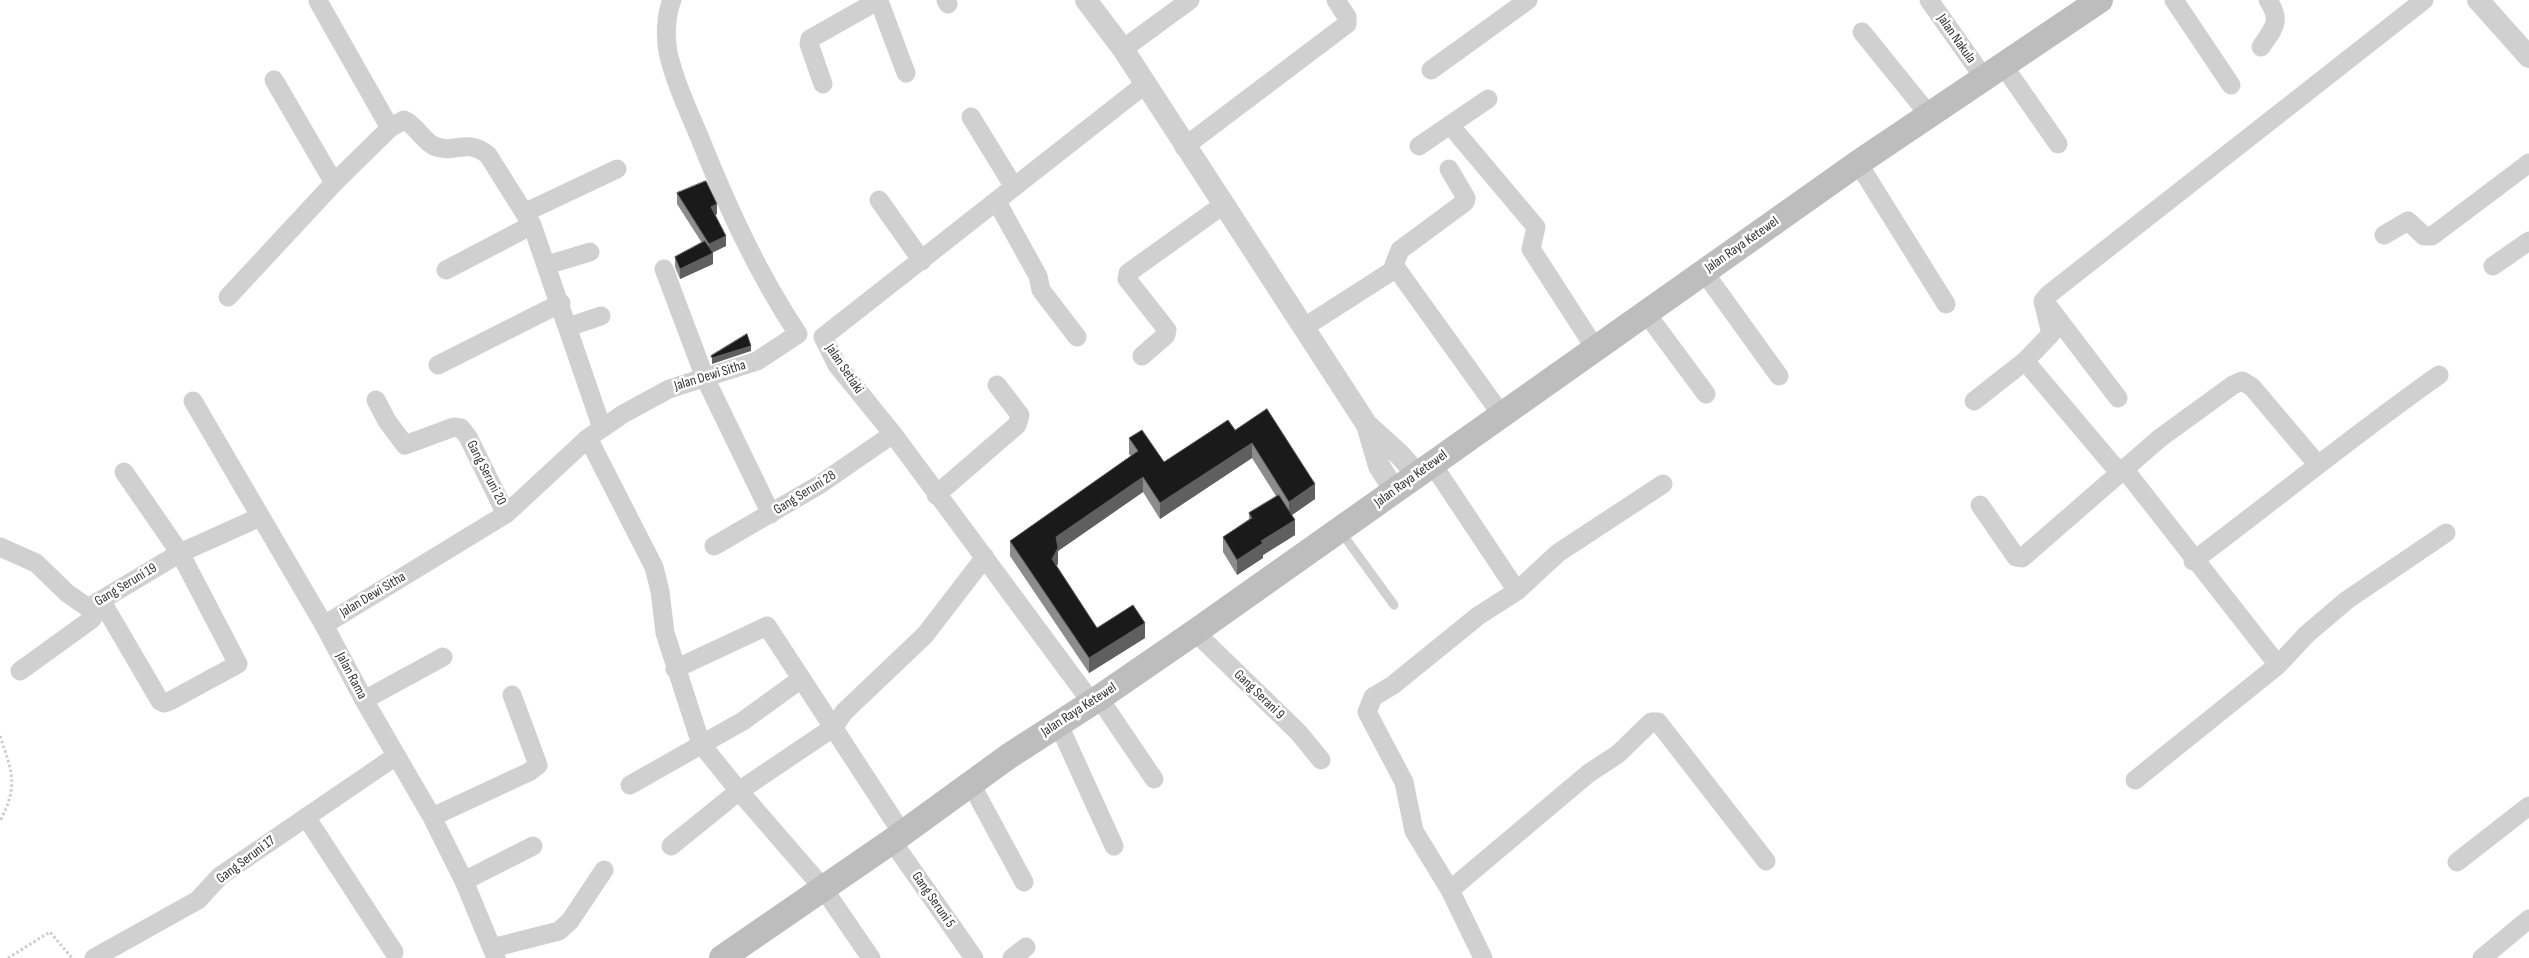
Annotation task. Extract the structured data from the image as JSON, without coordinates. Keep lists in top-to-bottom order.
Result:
{
  "streets": {
    "main road": ["Jalan Raya Ketewel"],
    "street": [
      "Jalan Nakula",
      "Jalan Setiaki",
      "Jalan Dewi Sitha",
      "Gang Seruni 20",
      "Gang Seruni 28",
      "Gang Seruni 19",
      "Jalan Rama",
      "Gang Serani 9",
      "Gang Seruni 17",
      "Gang Seruni 5"
    ]
  },
  "crossings": [
    ["Jalan Nakula", "Jalan Raya Ketewel"],
    ["Jalan Raya Ketewel", "Jalan Setiaki"],
    ["Jalan Raya Ketewel", "Gang Serani 9"],
    ["Jalan Raya Ketewel", "Gang Seruni 5"],
    ["Jalan Setiaki", "Gang Seruni 28"],
    ["Jalan Dewi Sitha", "Gang Seruni 20"],
    ["Jalan Dewi Sitha", "Jalan Rama"],
    ["Gang Seruni 19", "Jalan Rama"],
    ["Jalan Rama", "Gang Seruni 17"]
  ]
}
